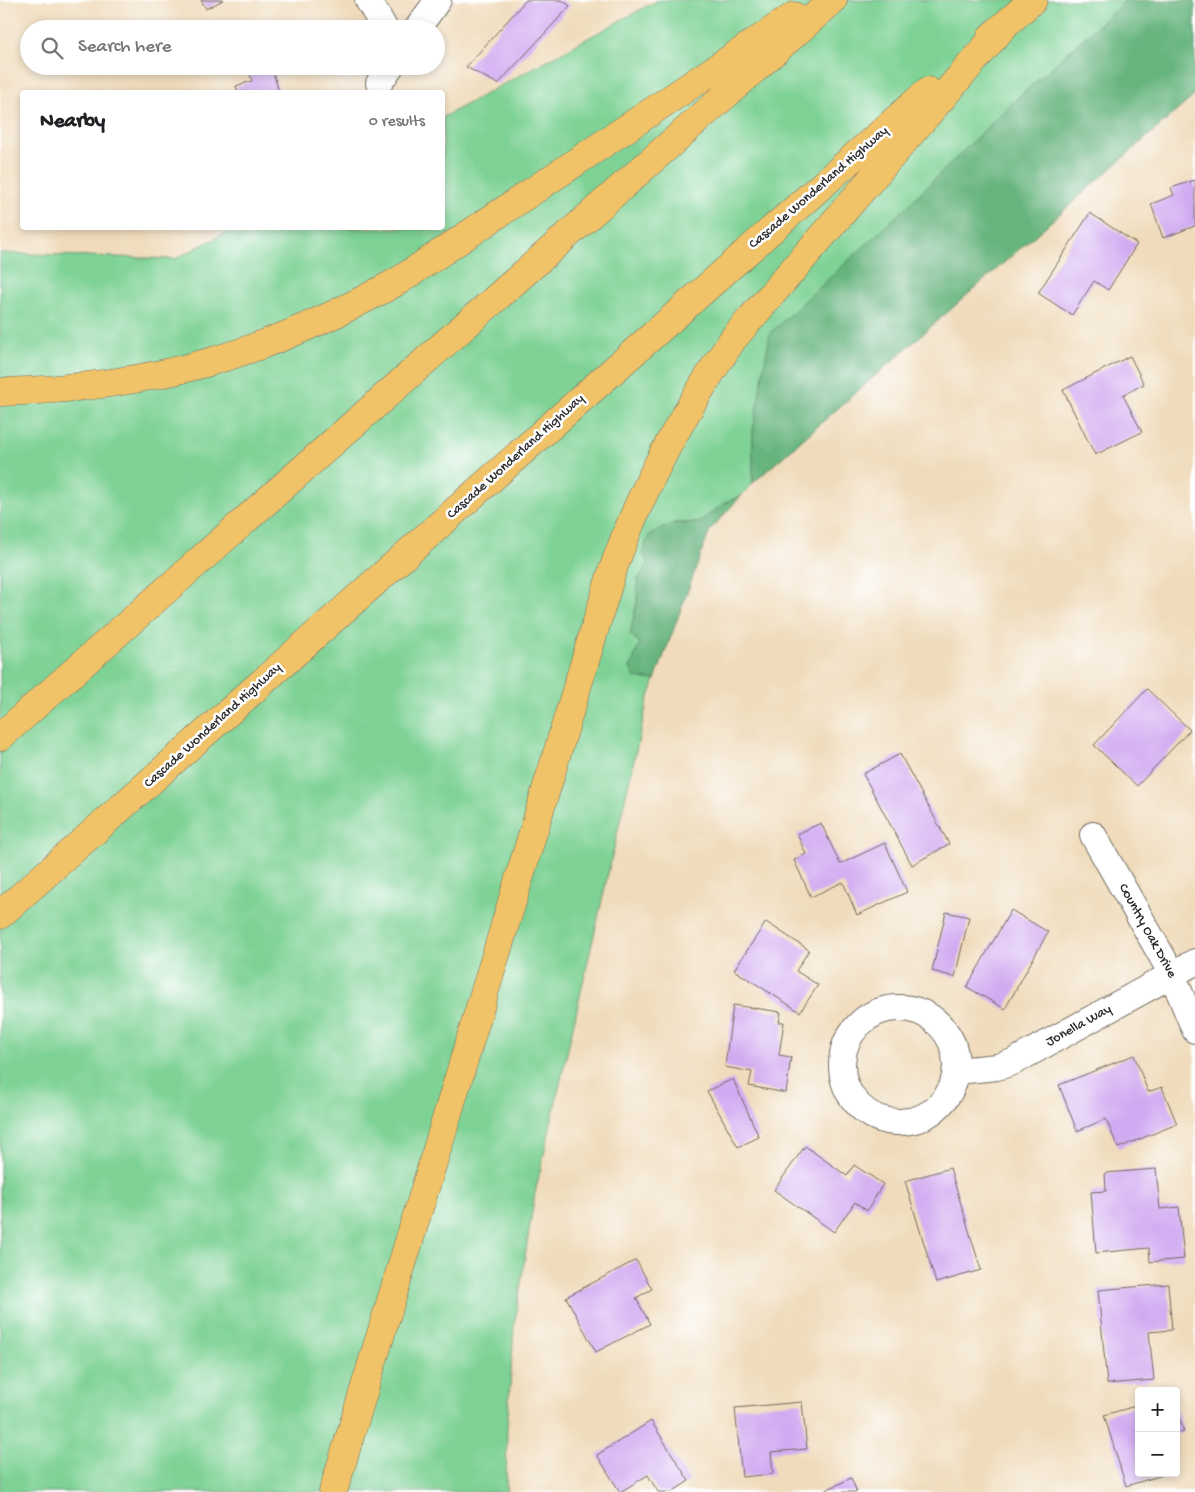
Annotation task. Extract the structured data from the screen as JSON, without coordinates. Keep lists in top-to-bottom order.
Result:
{
  "streets": {
    "highway": ["Cascade Wonderland Highway"],
    "street": ["Country Oak Drive", "Jonella Way"]
  },
  "crossings": [
    ["Country Oak Drive", "Jonella Way"]
  ],
  "page": {
    "search": "Search here",
    "heading": ["Nearby", "0 results"],
    "map_buttons": ["+", "−"]
  }
}
